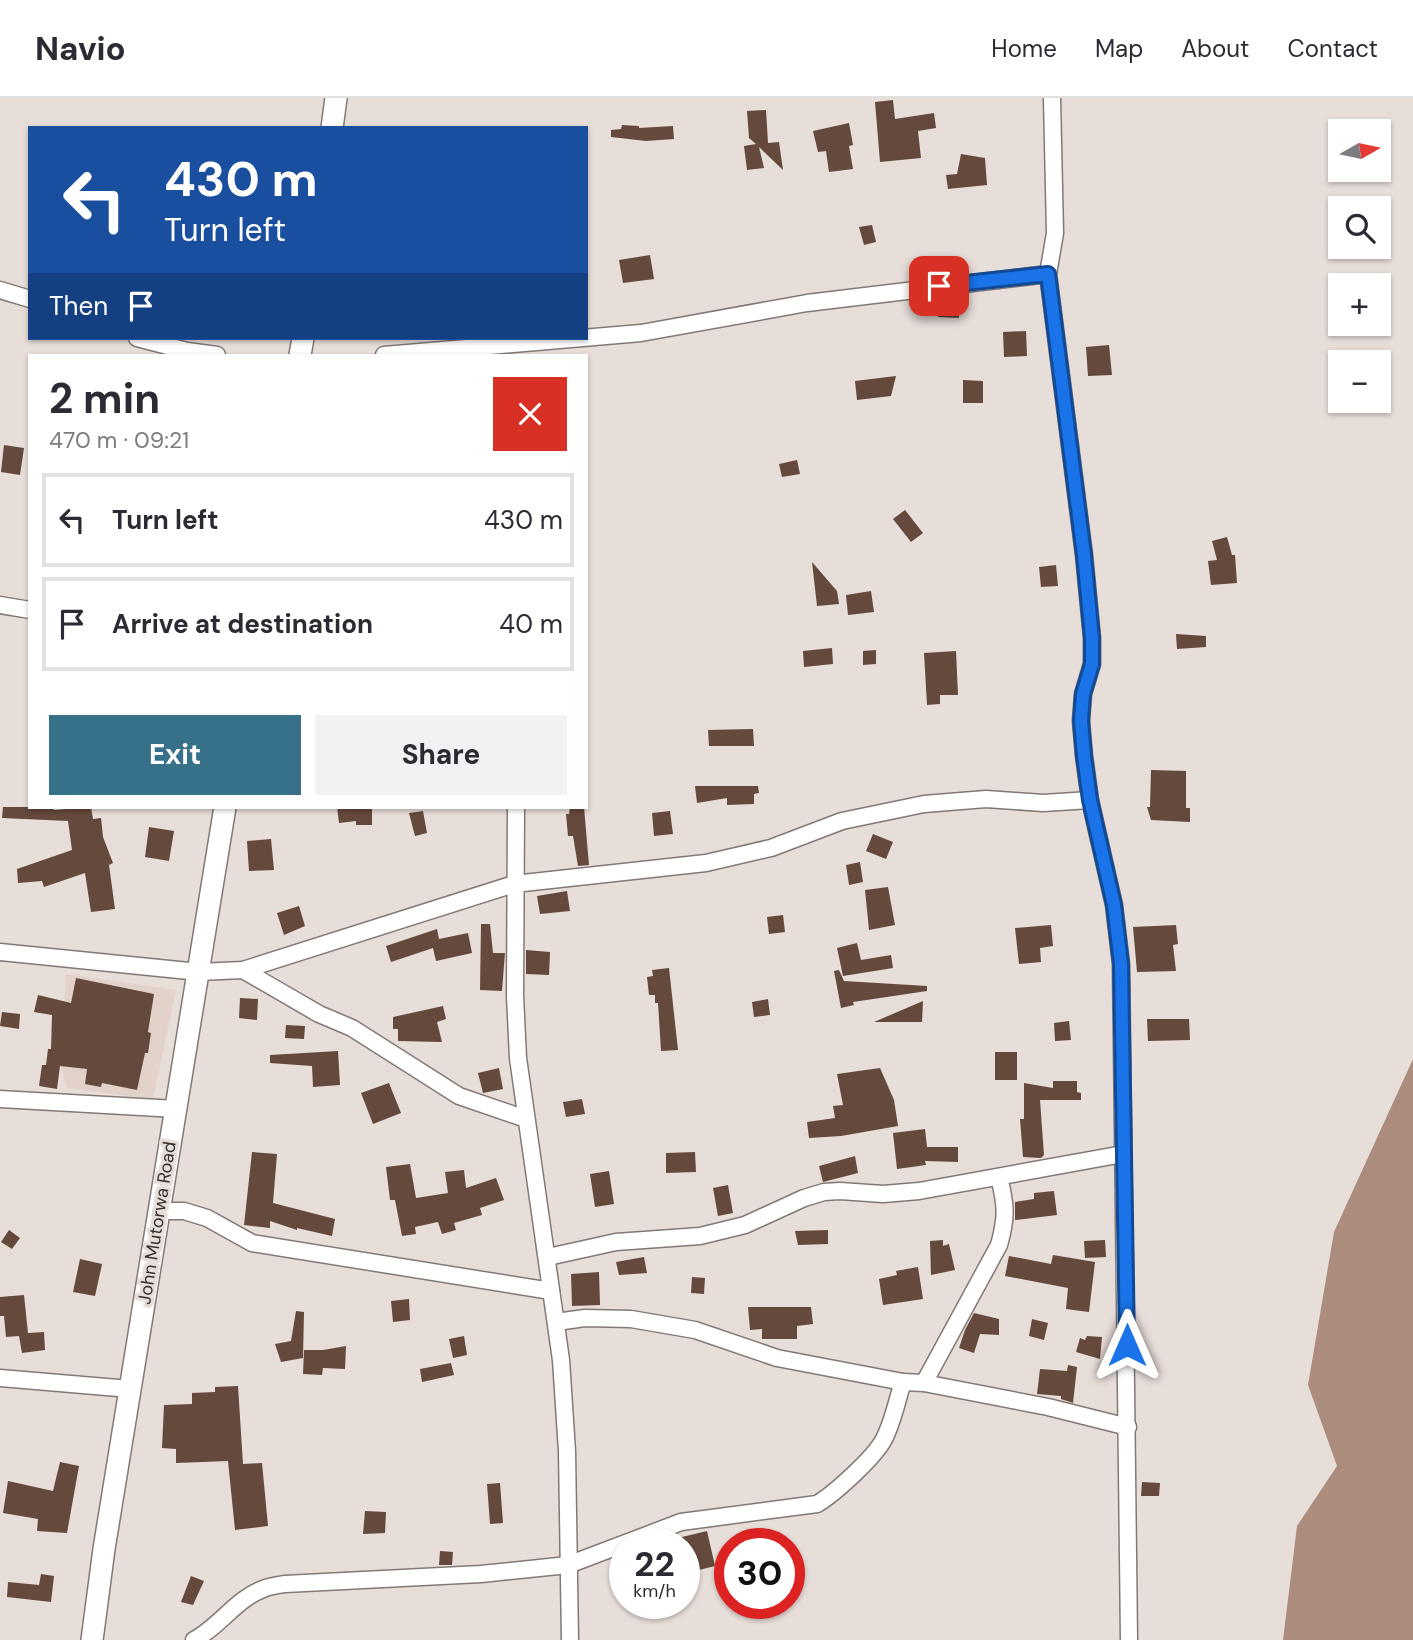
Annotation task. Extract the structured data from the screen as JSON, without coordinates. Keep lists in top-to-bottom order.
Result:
{
  "streets": {
    "street": ["John Mutorwa Road"]
  },
  "north": "right",
  "page": {
    "header": "Navio",
    "nav": [
      "Home",
      "Map",
      "About",
      "Contact"
    ],
    "map_buttons": ["+", "−"],
    "turn": ["430 m", "Turn left"],
    "then": "Then",
    "heading": ["2 min", "470 m · 09:21"],
    "list": [
      {
        "name": "Turn left",
        "value": "430 m"
      },
      {
        "name": "Arrive at destination",
        "value": "40 m"
      }
    ],
    "buttons": ["Exit", "Share"],
    "speed": "22 km/h",
    "limit": "30"
  }
}
